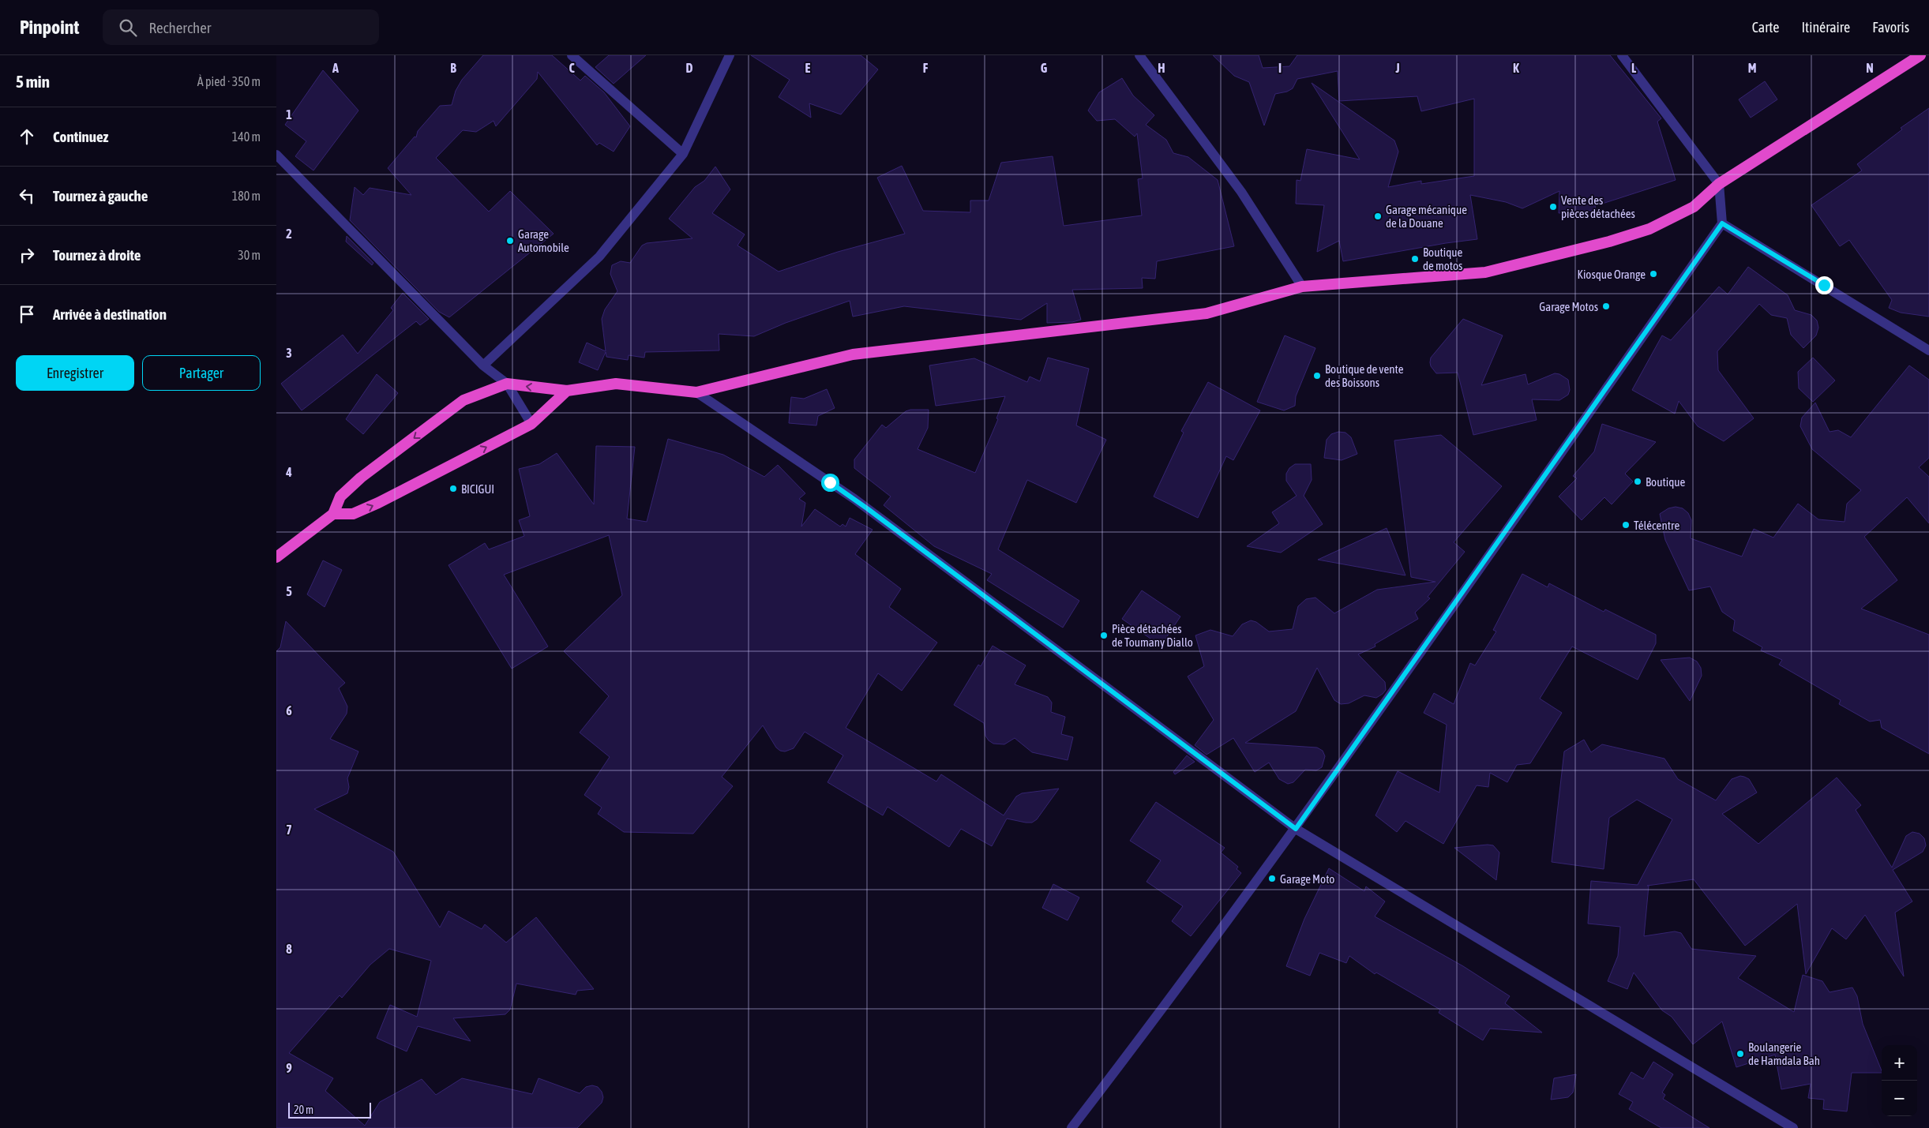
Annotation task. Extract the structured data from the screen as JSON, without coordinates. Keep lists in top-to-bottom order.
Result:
{
  "places": [
    "Vente des pièces détachées",
    "Garage mécanique de la Douane",
    "Garage Automobile",
    "Boutique de motos",
    "Kiosque Orange",
    "Garage Motos",
    "Boutique de vente des Boissons",
    "Boutique",
    "BICIGUI",
    "Télécentre",
    "Pièce détachées de Toumany Diallo",
    "Garage Moto",
    "Boulangerie de Hamdala Bah"
  ],
  "scale_bar": "20 m",
  "page": {
    "header": "Pinpoint",
    "search": "Rechercher",
    "nav": ["Carte", "Itinéraire", "Favoris"],
    "heading": ["5 min", "À pied · 350 m"],
    "list": [
      ["Continuez", "140 m"],
      ["Tournez à gauche", "180 m"],
      ["Tournez à droite", "30 m"],
      "Arrivée à destination"
    ],
    "buttons": ["Enregistrer", "Partager"],
    "map_buttons": ["+", "−"],
    "scale": "20 m"
  },
  "grid": {
    "columns": [
      "A",
      "B",
      "C",
      "D",
      "E",
      "F",
      "G",
      "H",
      "I",
      "J",
      "K",
      "L",
      "M",
      "N"
    ],
    "rows": [
      "1",
      "2",
      "3",
      "4",
      "5",
      "6",
      "7",
      "8",
      "9"
    ]
  }
}
